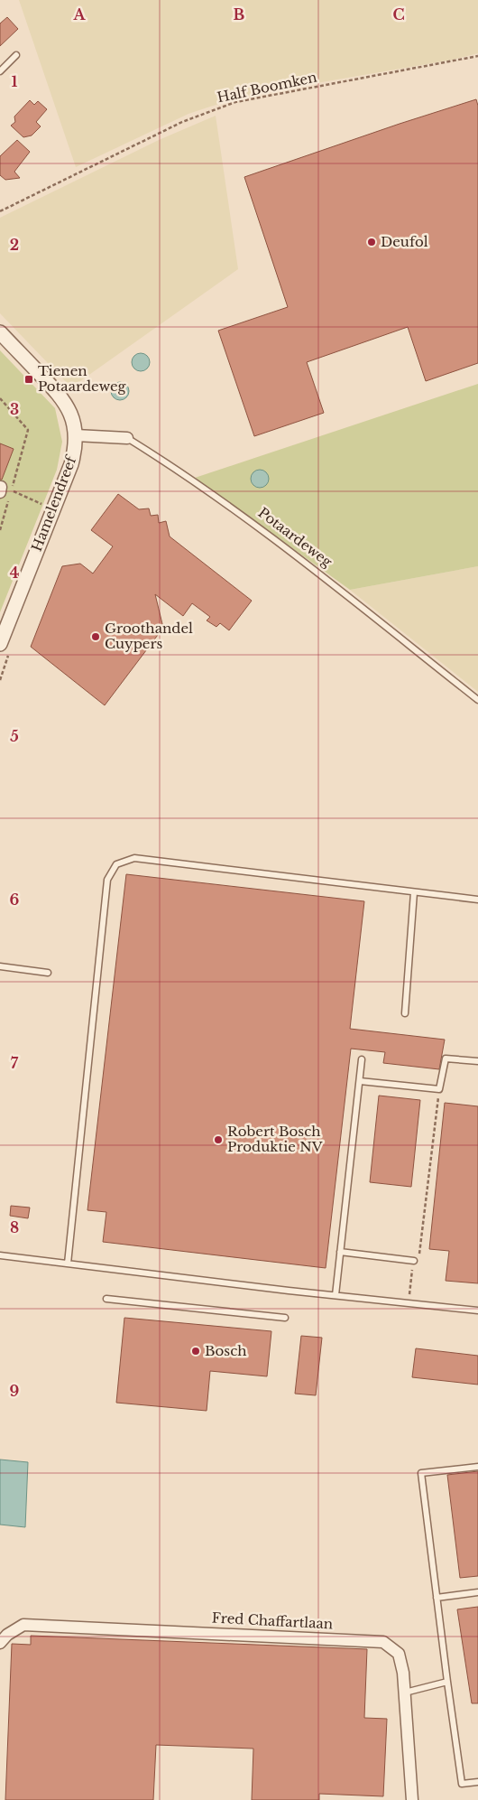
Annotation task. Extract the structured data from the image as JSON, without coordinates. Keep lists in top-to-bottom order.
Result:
{
  "streets": {
    "street": ["Hamelendreef", "Potaardeweg", "Fred Chaffartlaan"],
    "path": ["Half Boomken"]
  },
  "crossings": [
    ["Hamelendreef", "Potaardeweg"]
  ],
  "places": {
    "other": [
      "Deufol",
      "Groothandel Cuypers",
      "Robert Bosch Produktie NV",
      "Bosch"
    ],
    "transit": ["Tienen Potaardeweg"]
  },
  "grid": {
    "columns": ["A", "B", "C"],
    "rows": [
      "1",
      "2",
      "3",
      "4",
      "5",
      "6",
      "7",
      "8",
      "9"
    ]
  }
}
